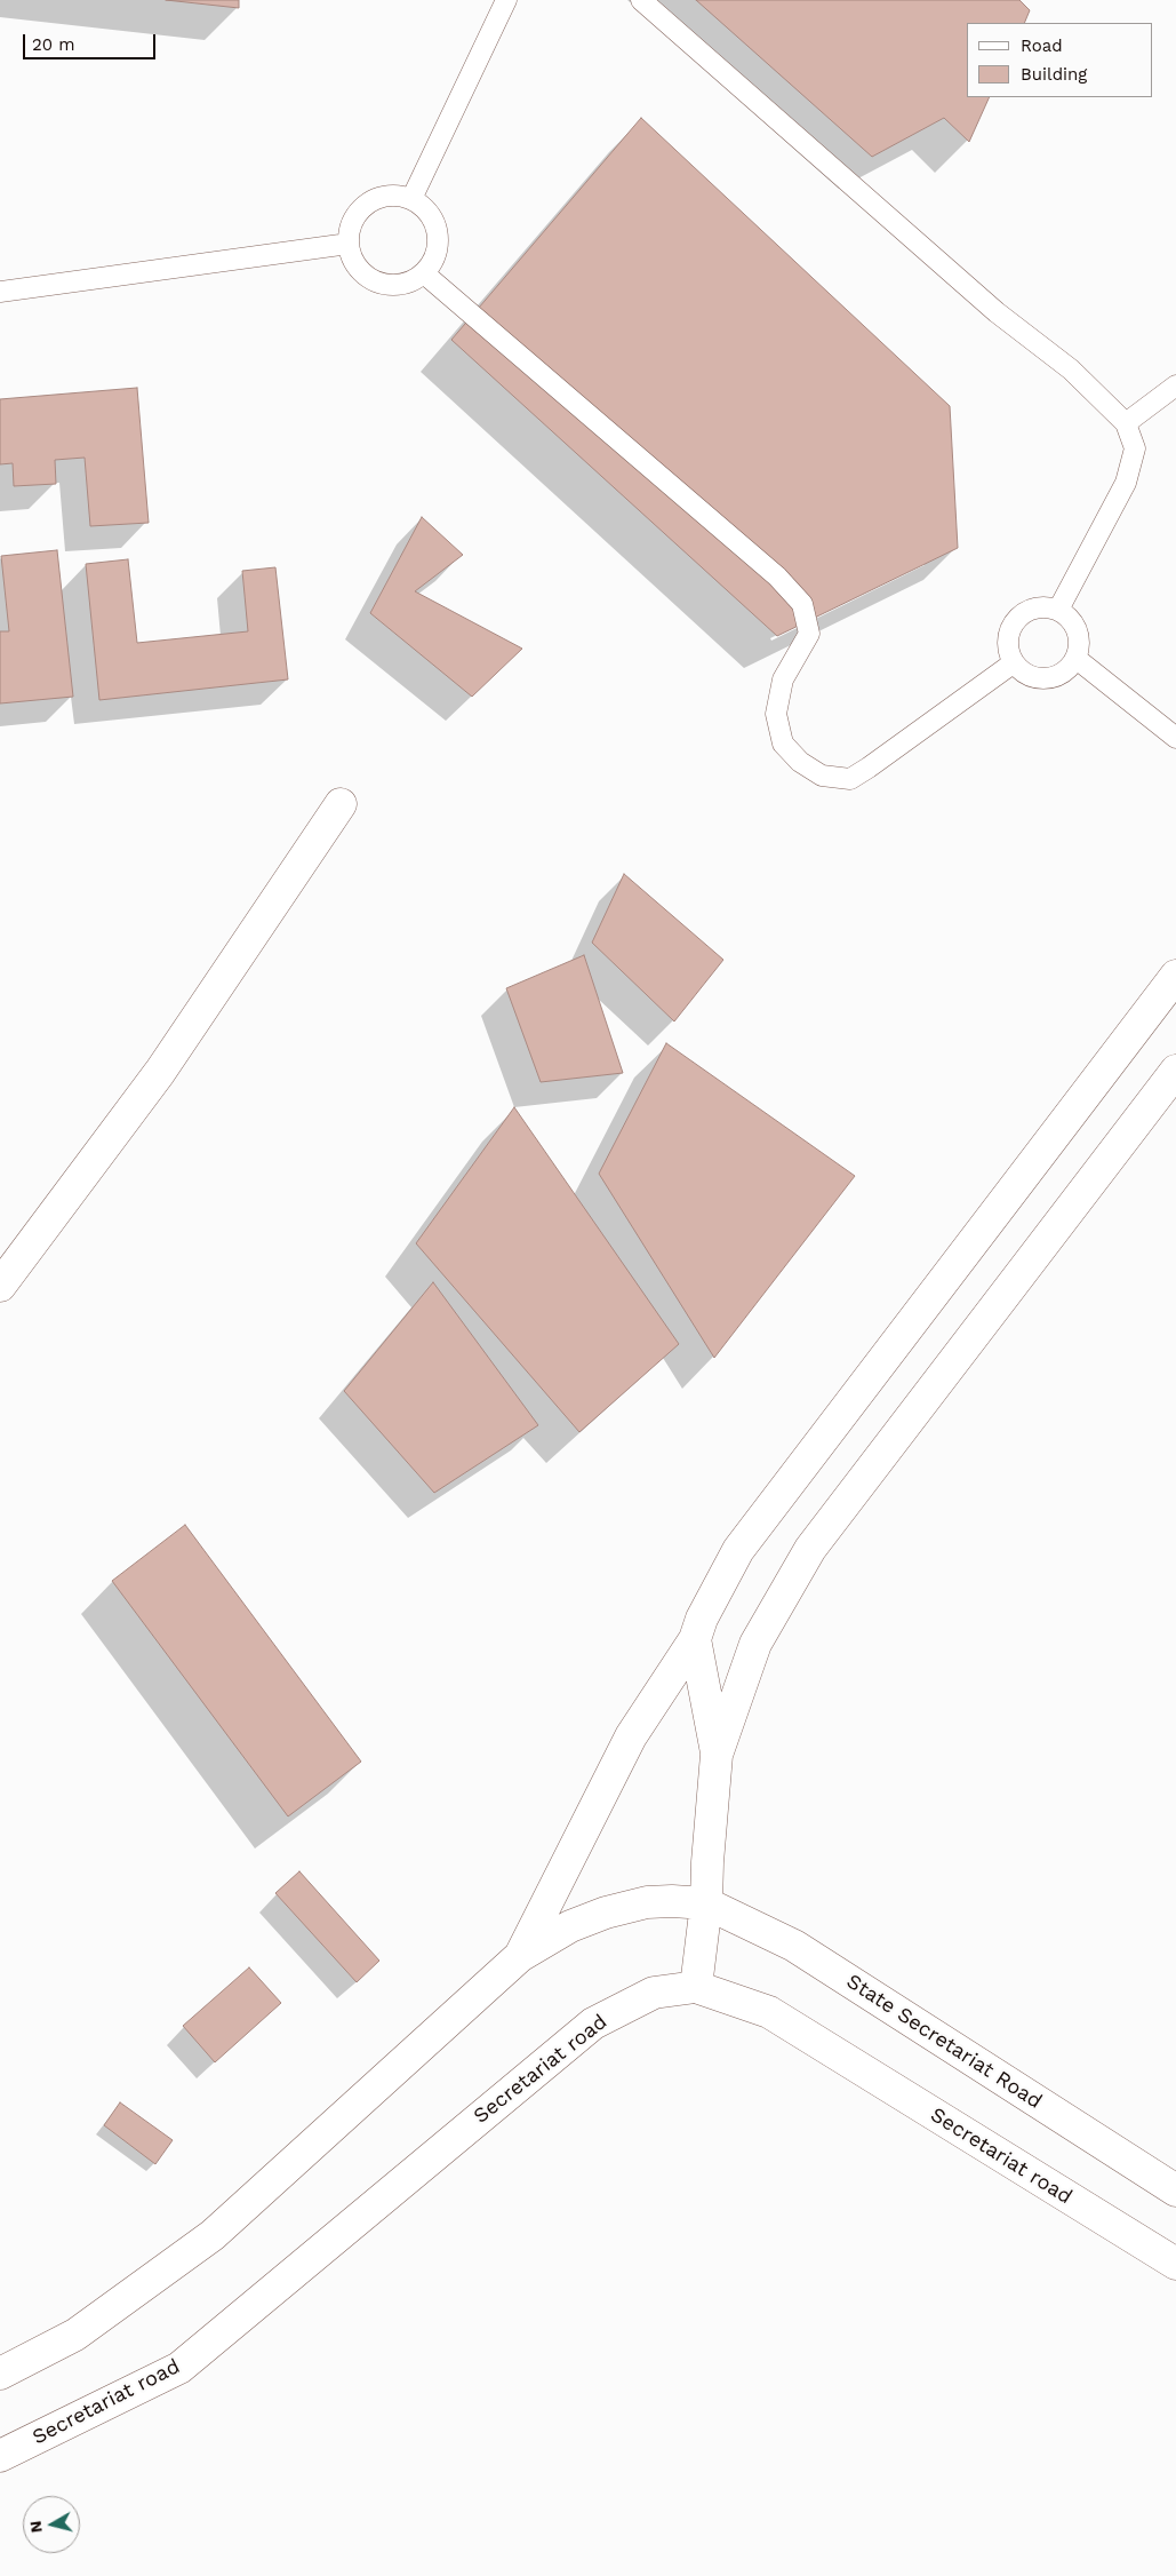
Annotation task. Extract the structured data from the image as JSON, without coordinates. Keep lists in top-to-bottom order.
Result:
{
  "streets": {
    "street": ["State Secretariat Road", "Secretariat road"]
  },
  "legend": ["Road", "Building"],
  "scale_bar": "20 m",
  "north": "left"
}
